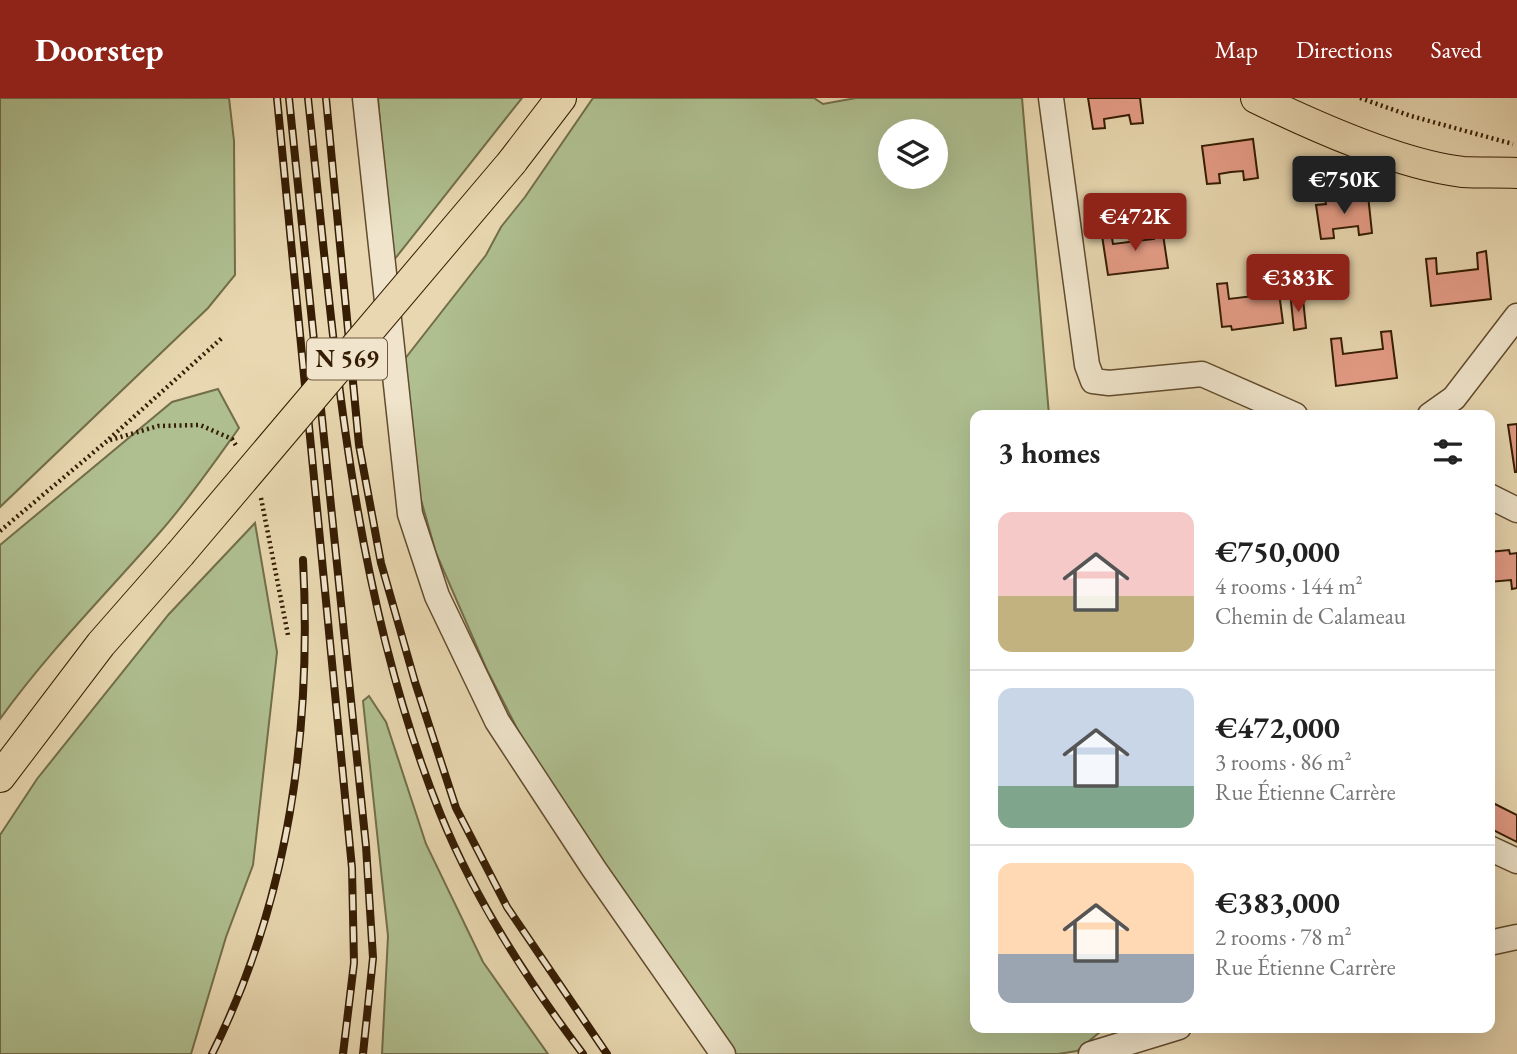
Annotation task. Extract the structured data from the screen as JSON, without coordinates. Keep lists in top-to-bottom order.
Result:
{
  "streets": {
    "main road": ["N 569"]
  },
  "page": {
    "header": "Doorstep",
    "nav": ["Map", "Directions", "Saved"],
    "price": ["€750K", "€472K", "€383K"],
    "heading": "3 homes",
    "list": [
      {
        "name": "€750,000",
        "note": "4 rooms · 144 m² · Chemin de Calameau"
      },
      {
        "name": "€472,000",
        "note": "3 rooms · 86 m² · Rue Étienne Carrère"
      },
      {
        "name": "€383,000",
        "note": "2 rooms · 78 m² · Rue Étienne Carrère"
      }
    ]
  }
}
